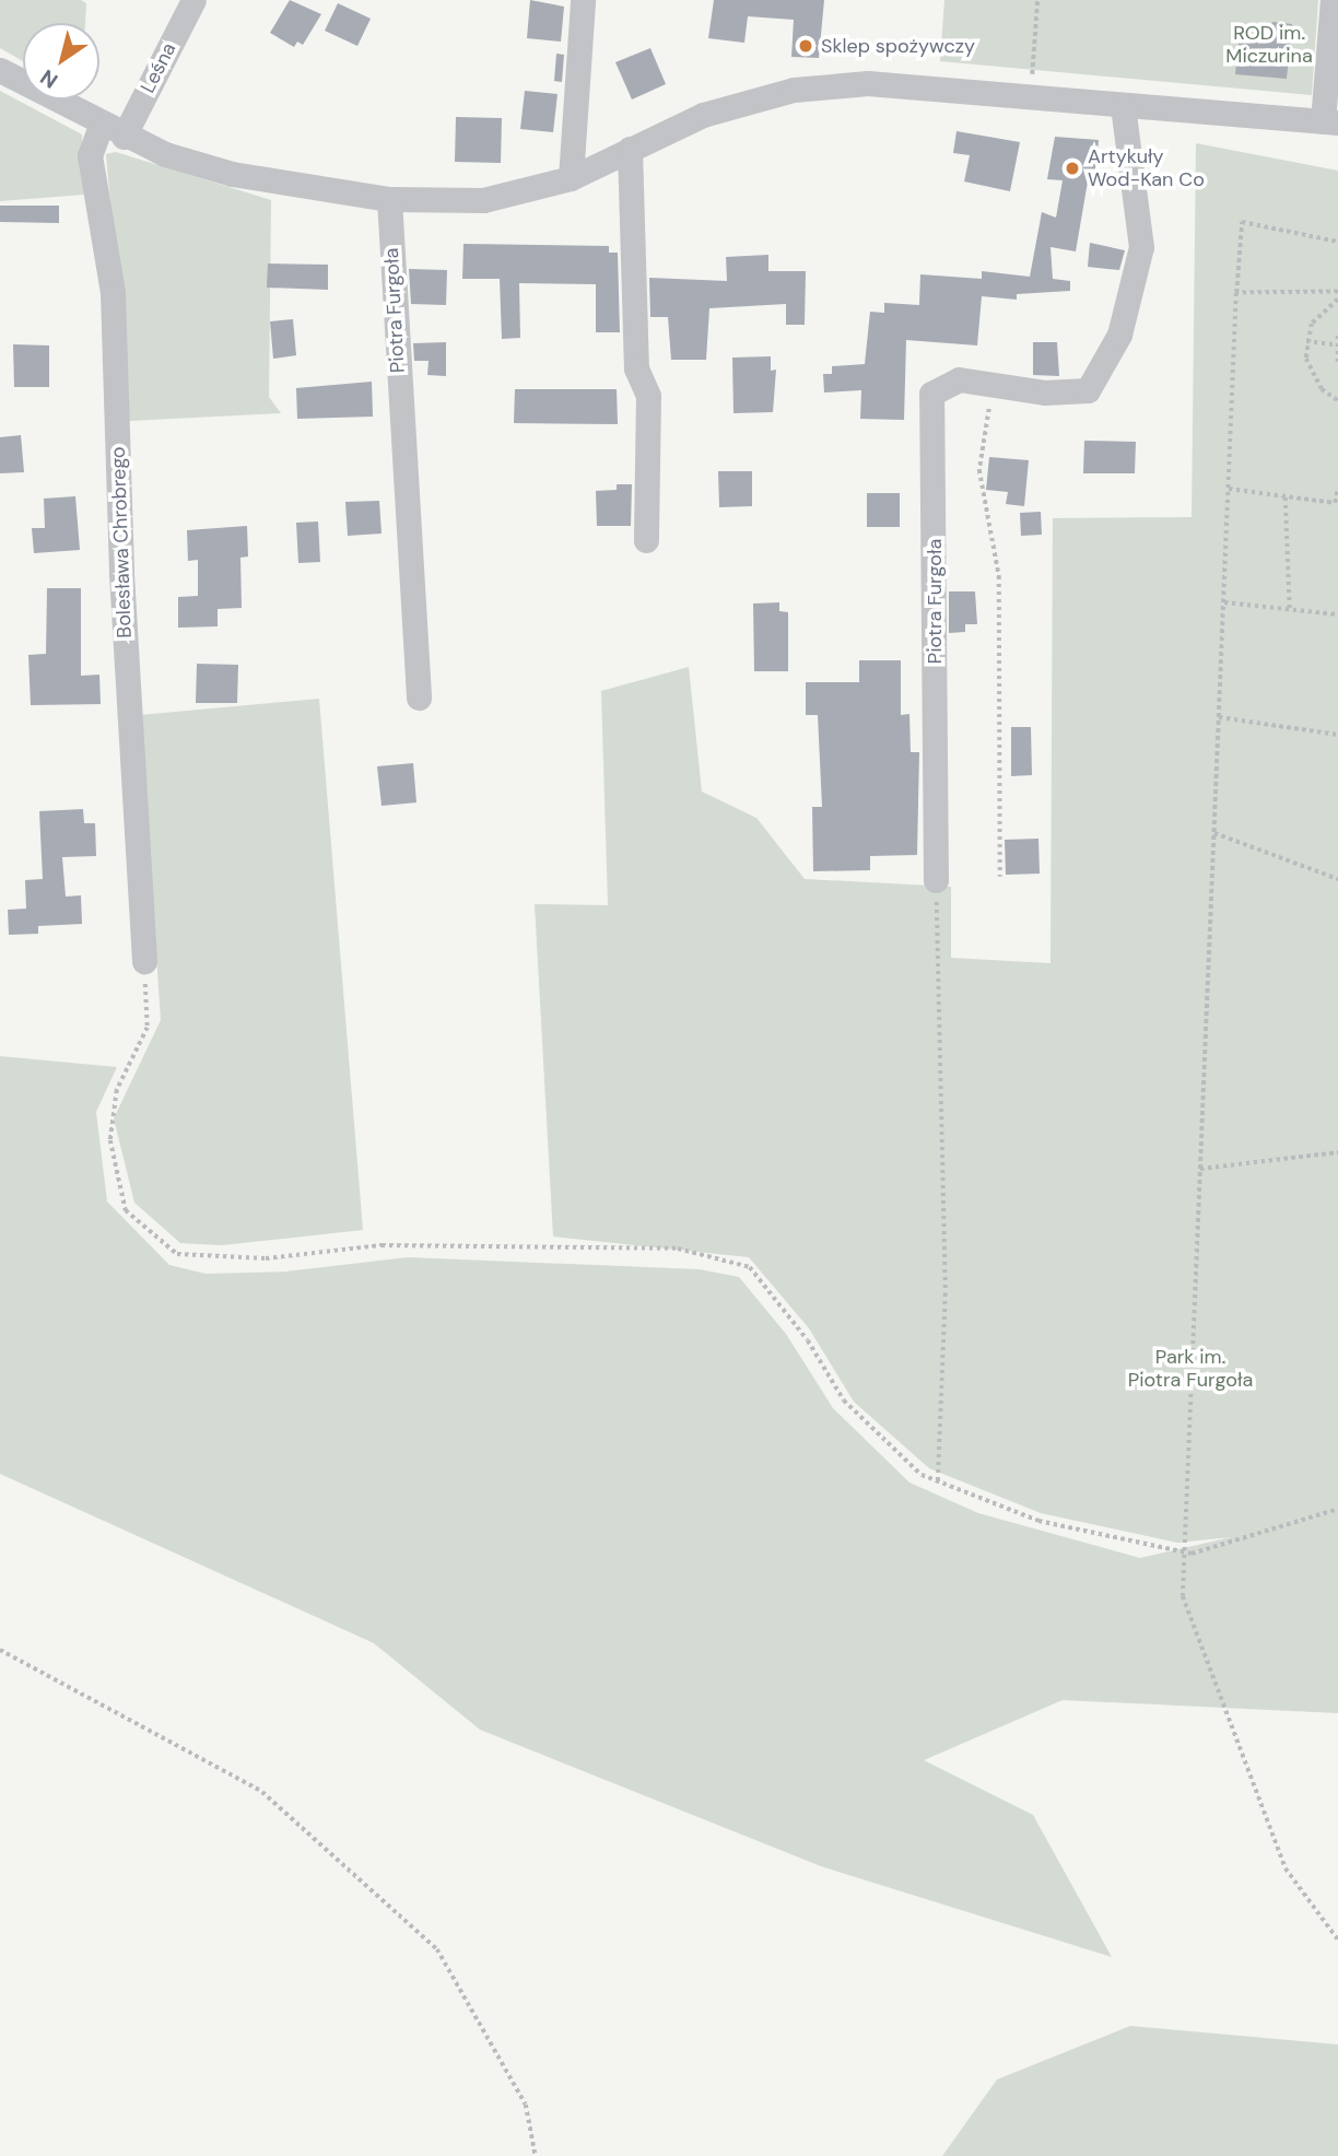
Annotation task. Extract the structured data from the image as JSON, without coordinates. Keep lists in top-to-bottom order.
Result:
{
  "streets": {
    "street": ["Leśna", "Piotra Furgoła", "Bolesława Chrobrego"]
  },
  "crossings": [
    ["Leśna", "Bolesława Chrobrego"]
  ],
  "parks": ["ROD im. Miczurina", "Park im. Piotra Furgoła"],
  "places": ["Sklep spożywczy", "Artykuły Wod-Kan Co"],
  "north": "bottom left"
}
